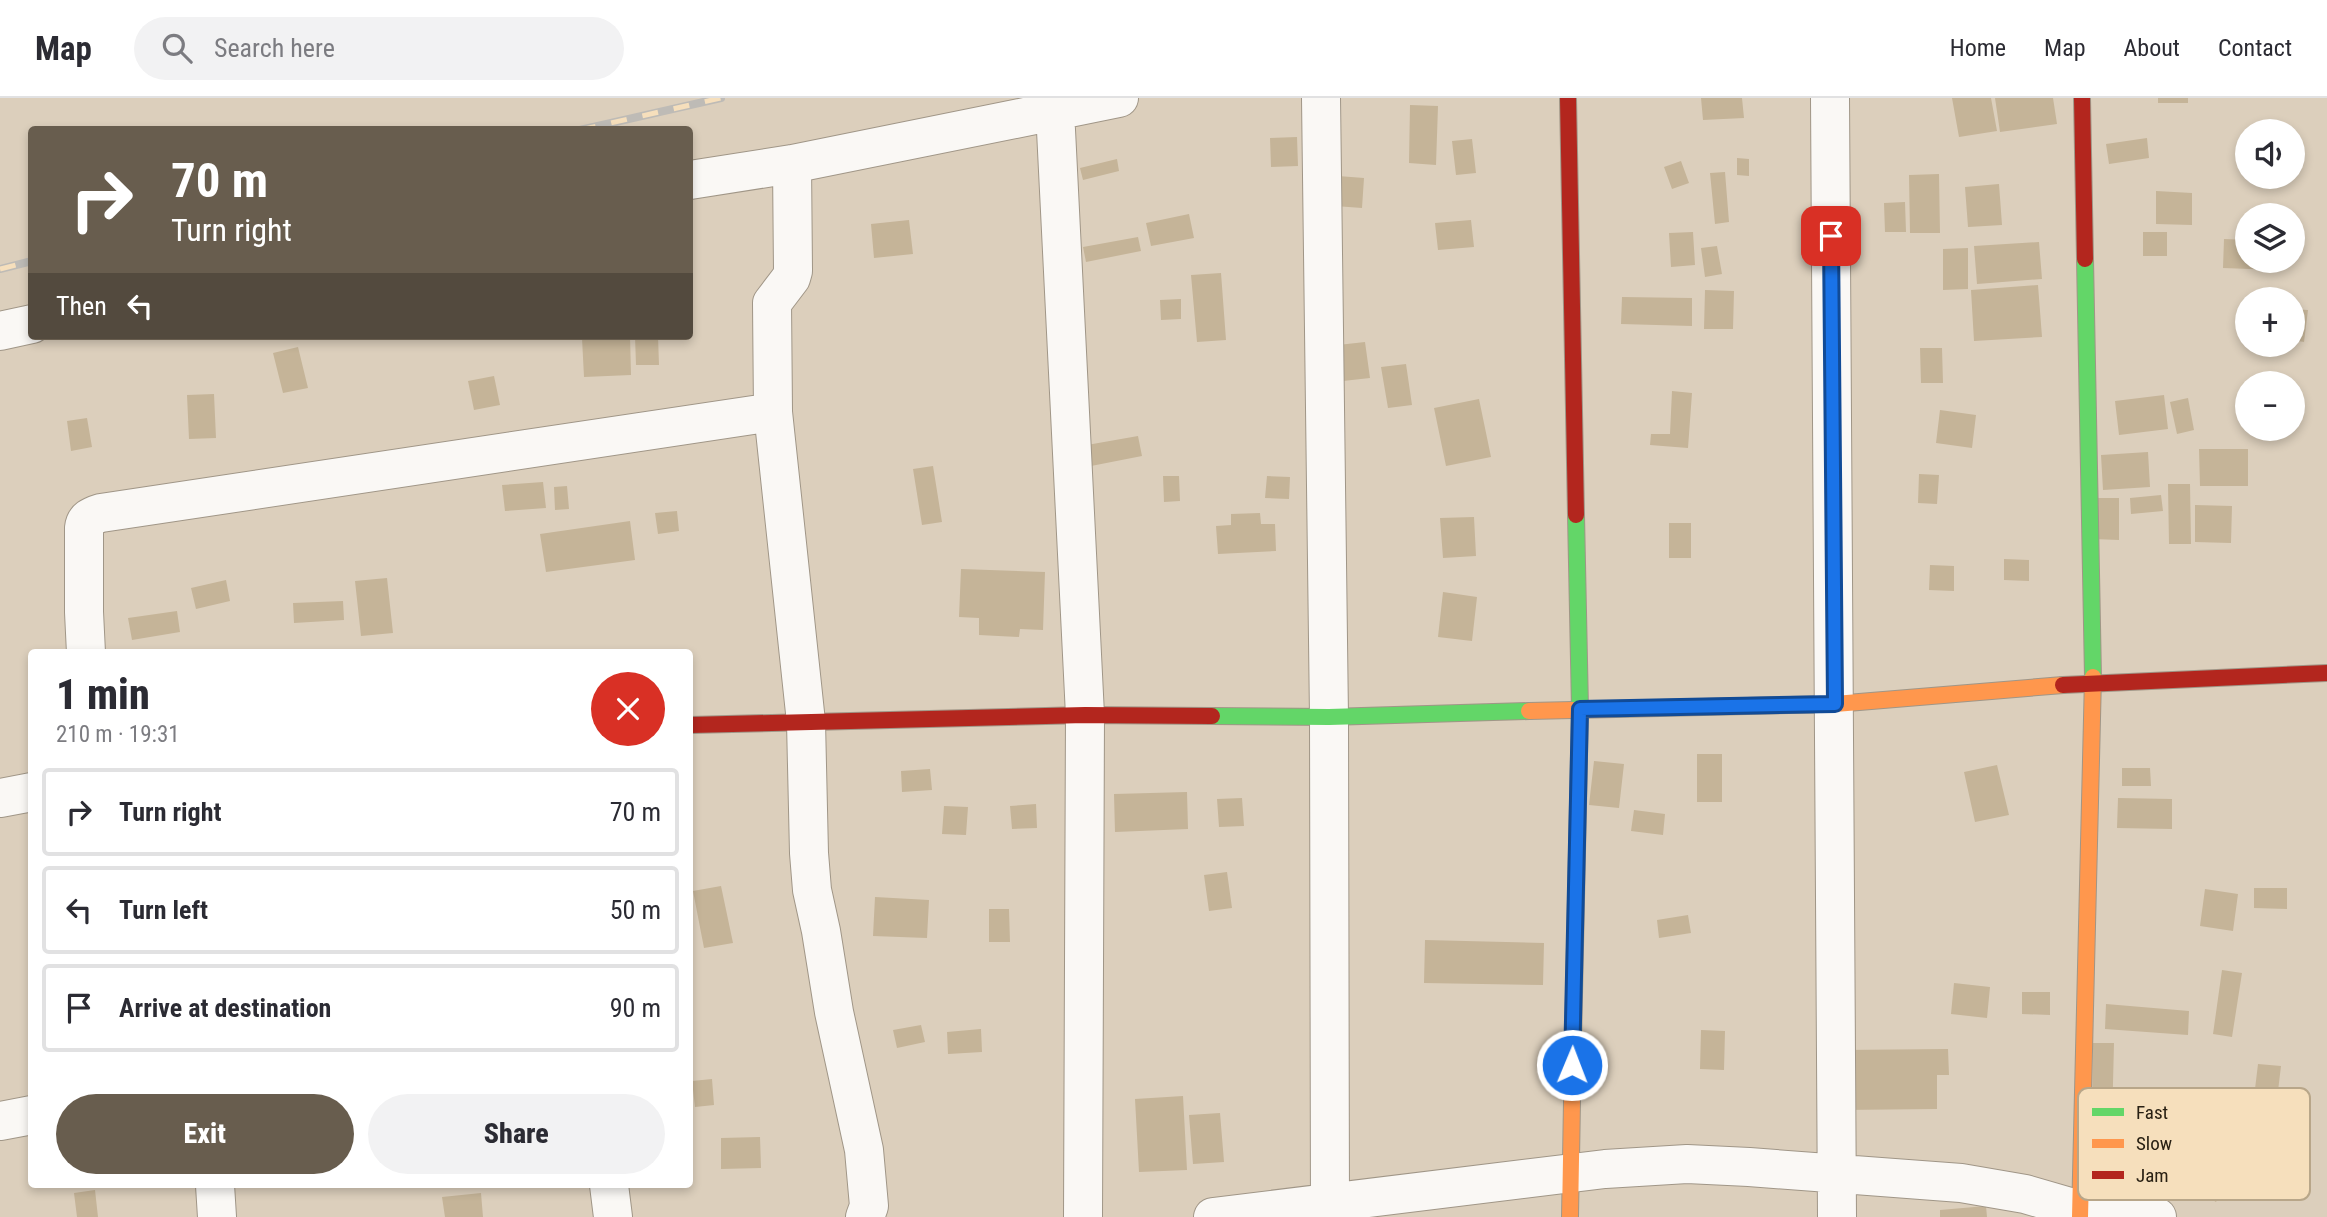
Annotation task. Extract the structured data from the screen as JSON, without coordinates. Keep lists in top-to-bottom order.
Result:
{
  "legend": ["Fast", "Slow", "Jam"],
  "page": {
    "header": "Map",
    "search": "Search here",
    "nav": [
      "Home",
      "Map",
      "About",
      "Contact"
    ],
    "map_buttons": ["+", "−"],
    "turn": ["70 m", "Turn right"],
    "then": "Then",
    "heading": ["1 min", "210 m · 19:31"],
    "list": [
      {
        "name": "Turn right",
        "value": "70 m"
      },
      {
        "name": "Turn left",
        "value": "50 m"
      },
      {
        "name": "Arrive at destination",
        "value": "90 m"
      }
    ],
    "buttons": ["Exit", "Share"]
  }
}
